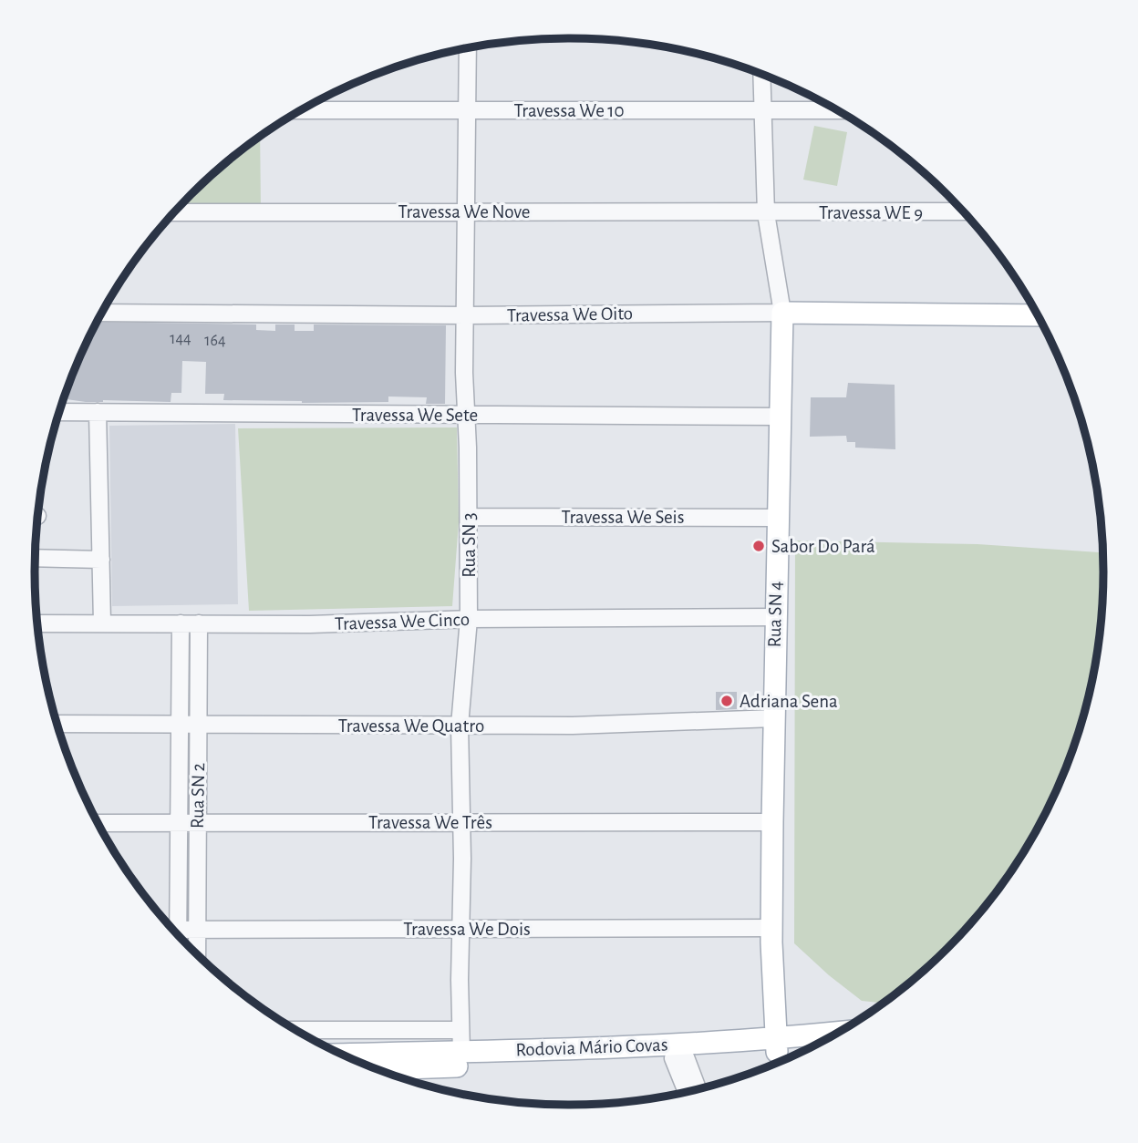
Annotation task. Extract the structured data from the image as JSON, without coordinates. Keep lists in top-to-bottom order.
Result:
{
  "streets": {
    "main road": ["Travessa We Oito", "Rua SN 4", "Rodovia Mário Covas"],
    "street": [
      "Travessa We 10",
      "Travessa We Nove",
      "Travessa WE 9",
      "Travessa We Sete",
      "Travessa We Seis",
      "Rua SN 3",
      "Travessa We Cinco",
      "Travessa We Quatro",
      "Rua SN 2",
      "Travessa We Três",
      "Travessa We Dois"
    ]
  },
  "crossings": [
    ["Travessa We 10", "Rua SN 3"],
    ["Travessa We 10", "Rua SN 4"],
    ["Travessa We Nove", "Travessa WE 9"],
    ["Travessa We Nove", "Rua SN 3"],
    ["Travessa We Nove", "Rua SN 4"],
    ["Travessa WE 9", "Rua SN 4"],
    ["Travessa We Oito", "Rua SN 3"],
    ["Travessa We Oito", "Rua SN 4"],
    ["Travessa We Sete", "Rua SN 3"],
    ["Travessa We Sete", "Rua SN 4"],
    ["Travessa We Seis", "Rua SN 3"],
    ["Travessa We Seis", "Rua SN 4"],
    ["Rua SN 3", "Travessa We Cinco"],
    ["Rua SN 3", "Travessa We Quatro"],
    ["Rua SN 3", "Travessa We Três"],
    ["Rua SN 3", "Travessa We Dois"],
    ["Rua SN 3", "Rodovia Mário Covas"],
    ["Rua SN 4", "Travessa We Cinco"],
    ["Rua SN 4", "Travessa We Quatro"],
    ["Rua SN 4", "Travessa We Três"],
    ["Rua SN 4", "Travessa We Dois"],
    ["Rua SN 4", "Rodovia Mário Covas"],
    ["Travessa We Cinco", "Rua SN 2"],
    ["Travessa We Quatro", "Rua SN 2"],
    ["Rua SN 2", "Travessa We Três"],
    ["Rua SN 2", "Travessa We Dois"]
  ],
  "places": ["Sabor Do Pará", "Adriana Sena"],
  "house_numbers": ["144", "164"]
}
